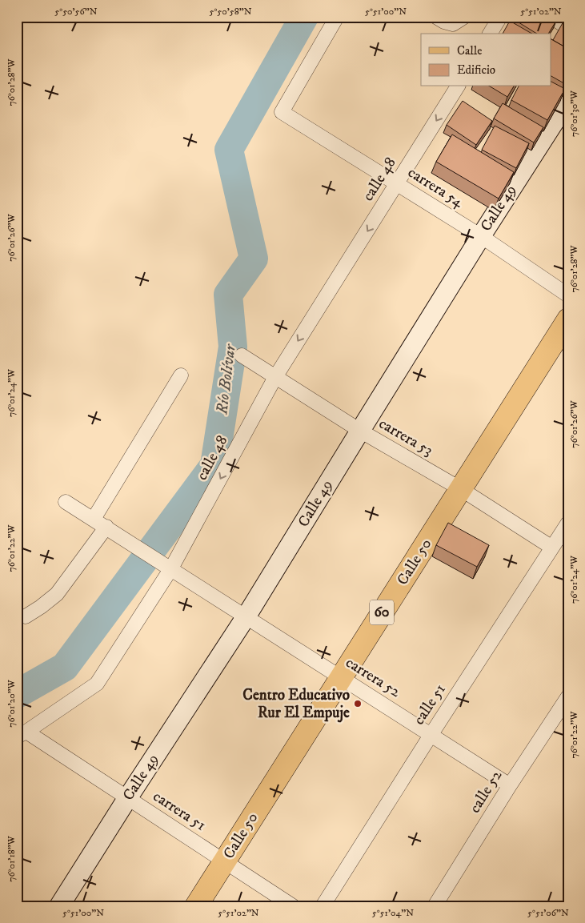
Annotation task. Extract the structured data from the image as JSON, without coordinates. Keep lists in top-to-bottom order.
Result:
{
  "streets": {
    "main road": ["Calle 50", "60"],
    "street": [
      "calle 48",
      "carrera 54",
      "Calle 49",
      "carrera 53",
      "carrera 52",
      "calle 51",
      "calle 52",
      "carrera 51"
    ]
  },
  "crossings": [
    ["calle 48", "carrera 54"],
    ["calle 48", "carrera 53"],
    ["calle 48", "carrera 52"],
    ["calle 48", "carrera 51"],
    ["carrera 54", "Calle 49"],
    ["Calle 49", "carrera 53"],
    ["Calle 49", "carrera 52"],
    ["Calle 49", "carrera 51"],
    ["carrera 53", "Calle 50"],
    ["carrera 53", "calle 51"],
    ["Calle 50", "carrera 52"],
    ["Calle 50", "carrera 51"],
    ["carrera 52", "calle 51"],
    ["carrera 52", "calle 52"]
  ],
  "water": ["Río Bolívar"],
  "places": ["Centro Educativo Rur El Empuje"],
  "legend": ["Calle", "Edificio"],
  "coordinates": [
    "5°50'56\"N",
    "5°50'58\"N",
    "5°51'00\"N",
    "5°51'02\"N",
    "76°01'28\"W",
    "76°01'30\"W",
    "76°01'26\"W",
    "76°01'24\"W",
    "76°01'22\"W",
    "76°01'20\"W",
    "76°01'18\"W",
    "5°51'04\"N",
    "5°51'06\"N"
  ]
}
